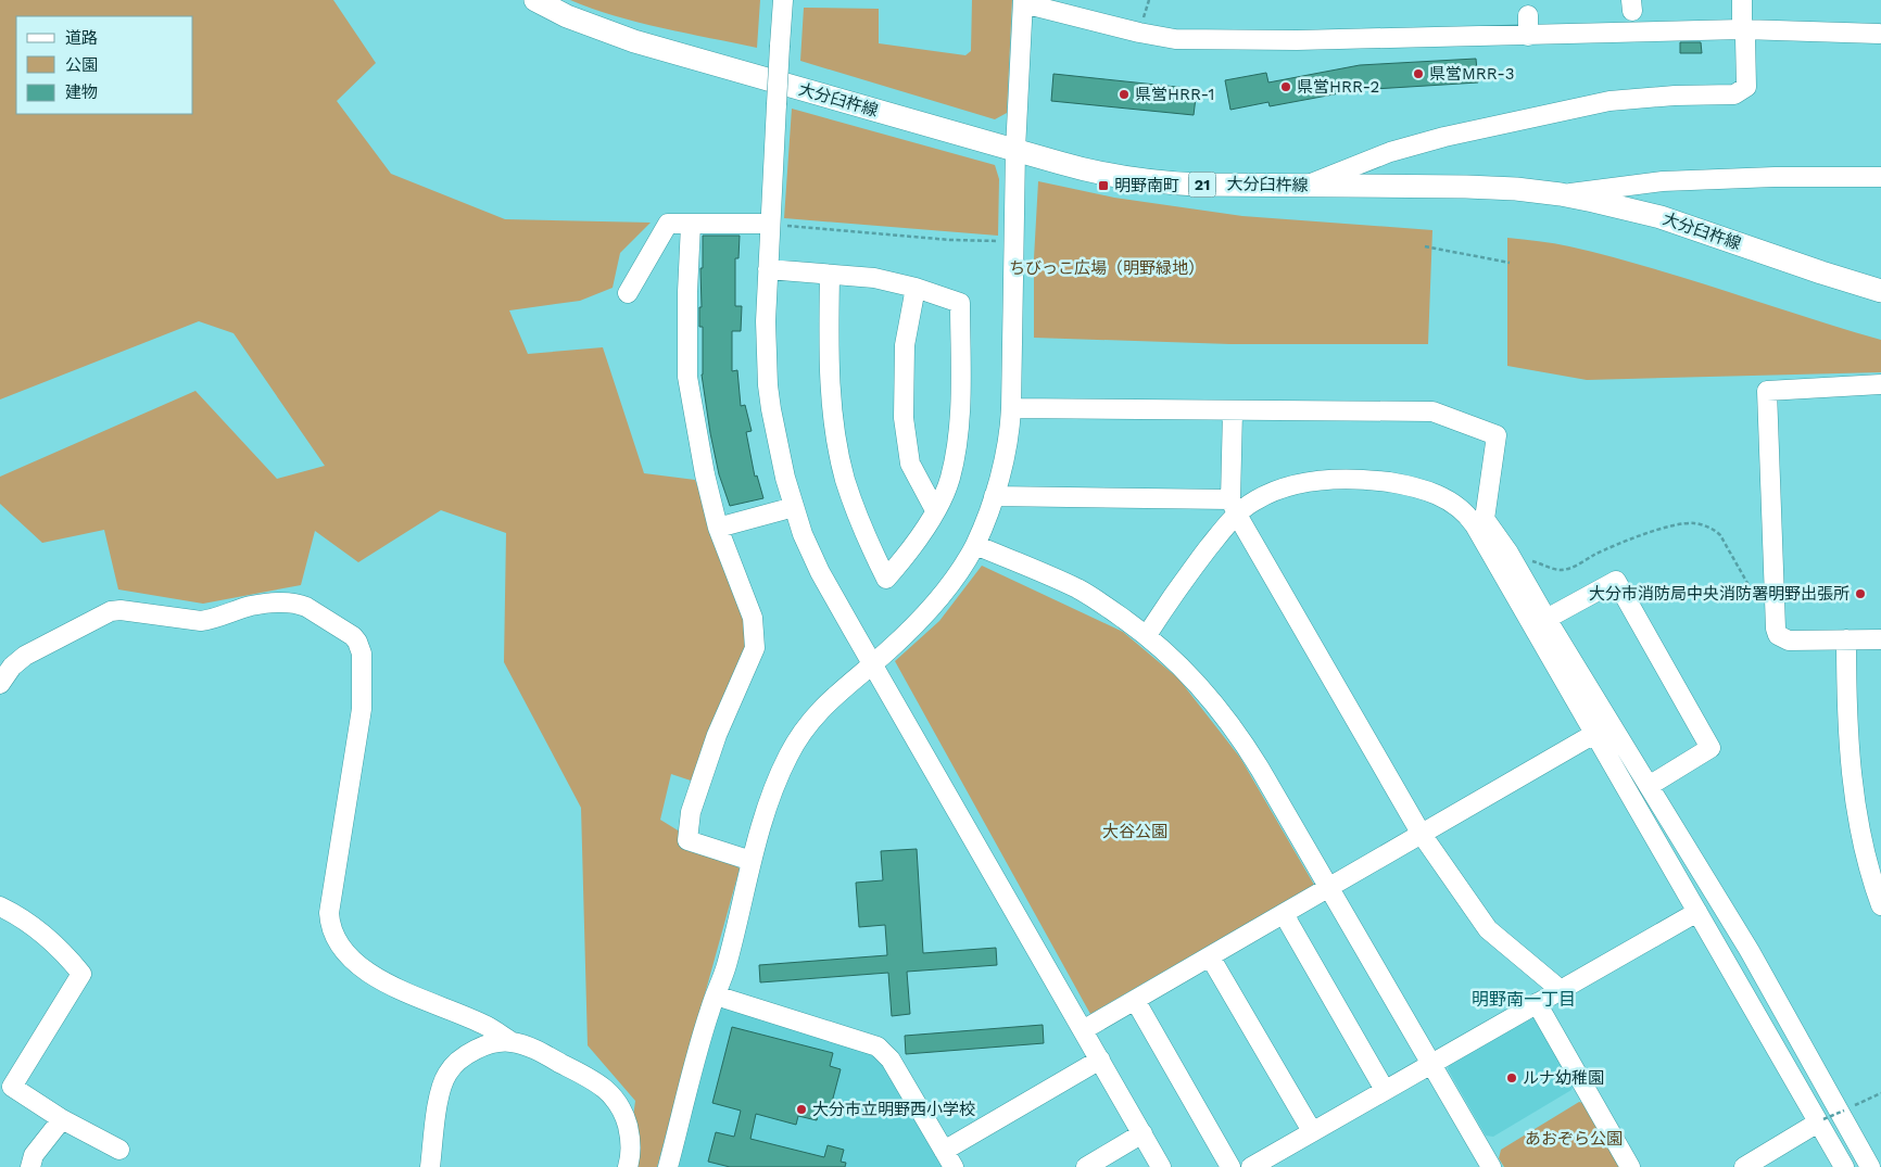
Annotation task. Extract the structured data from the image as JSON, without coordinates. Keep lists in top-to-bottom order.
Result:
{
  "streets": {
    "main road": ["大分臼杵線", "21"]
  },
  "districts": ["明野南一丁目"],
  "parks": ["ちびっこ広場（明野緑地）", "大谷公園", "あおぞら公園"],
  "places": {
    "other": [
      "県営MRR-3",
      "県営HRR-2",
      "県営HRR-1",
      "大分市消防局中央消防署明野出張所",
      "ルナ幼稚園",
      "大分市立明野西小学校"
    ],
    "transit": ["明野南町"]
  },
  "legend": ["道路", "公園", "建物"]
}
